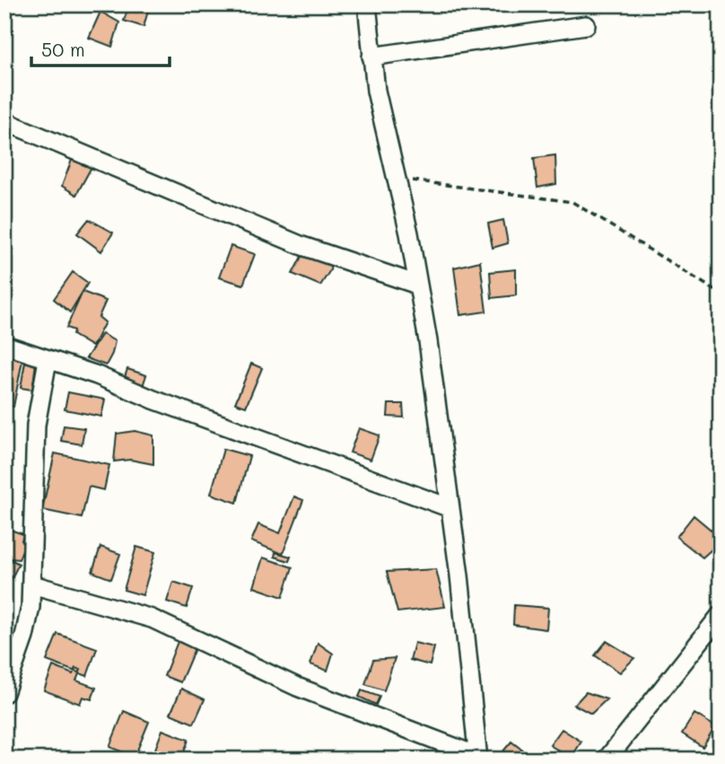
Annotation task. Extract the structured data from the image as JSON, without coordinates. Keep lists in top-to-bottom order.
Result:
{
  "scale_bar": "50 m"
}
